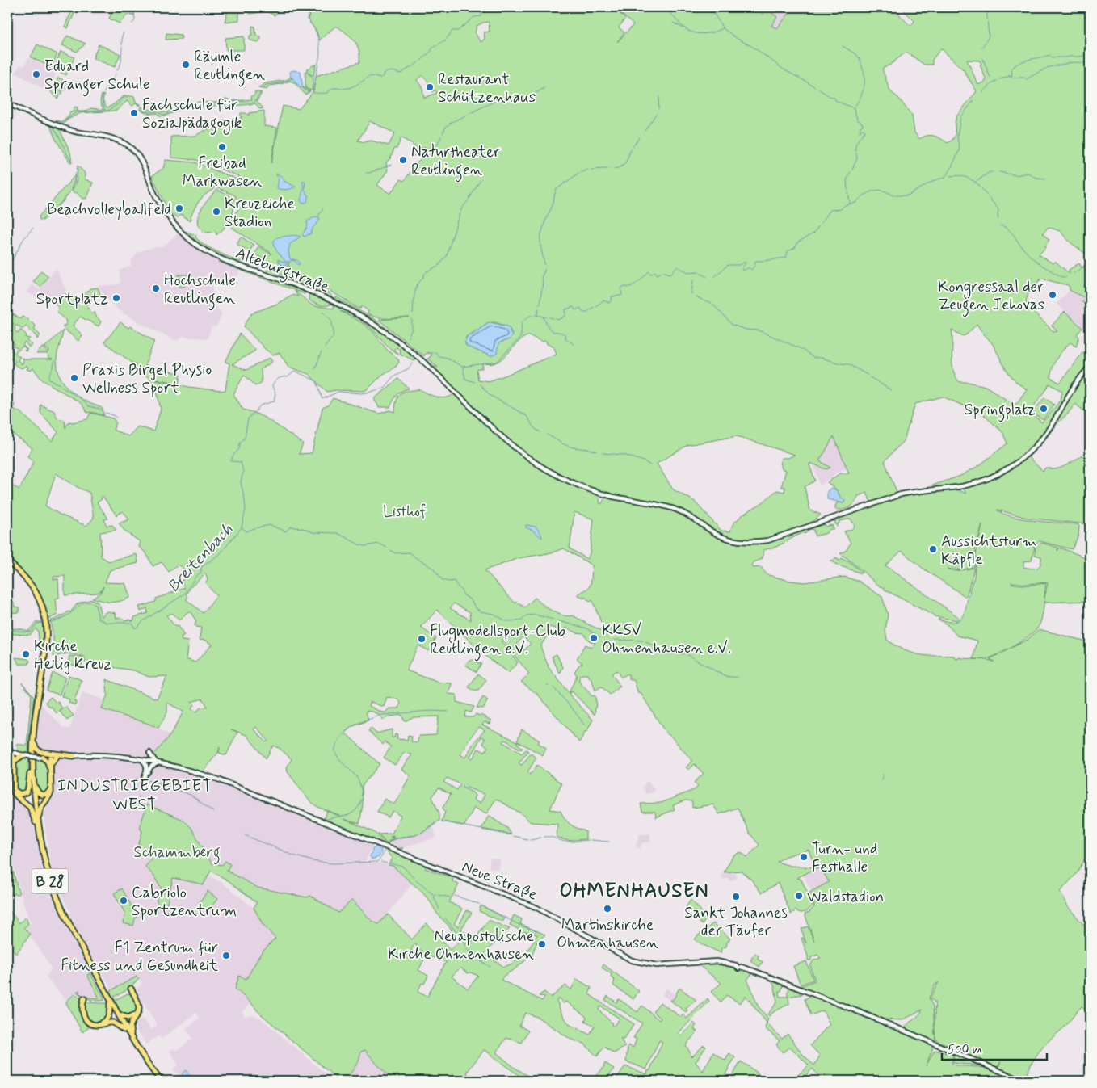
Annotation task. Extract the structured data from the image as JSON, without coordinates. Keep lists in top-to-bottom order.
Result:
{
  "streets": {
    "highway": ["B 28"],
    "main road": ["Alteburgstraße", "Neue Straße"]
  },
  "districts": ["INDUSTRIEGEBIET WEST", "OHMENHAUSEN"],
  "water": ["Breitenbach"],
  "parks": ["Listhof", "Schammberg"],
  "places": [
    "Räumle Reutlingen",
    "Eduard Spranger Schule",
    "Restaurant Schützenhaus",
    "Fachschule für Sozialpädagogik",
    "Freibad Markwasen",
    "Naturtheater Reutlingen",
    "Beachvolleyballfeld",
    "Kreuzeiche Stadion",
    "Hochschule Reutlingen",
    "Kongressaal der Zeugen Jehovas",
    "Sportplatz",
    "Praxis Birgel Physio Wellness Sport",
    "Springplatz",
    "Aussichtsturm Käpfle",
    "KKSV Ohmenhausen e.V.",
    "Flugmodellsport-Club Reutlingen e.V.",
    "Kirche Heilig Kreuz",
    "Turn- und Festhalle",
    "Waldstadion",
    "Sankt Johannes der Täufer",
    "Cabriolo Sportzentrum",
    "Martinskirche Ohmenhausen",
    "Neuapostolische Kirche Ohmenhausen",
    "F1 Zentrum für Fitness und Gesundheit"
  ],
  "scale_bar": "500 m"
}
